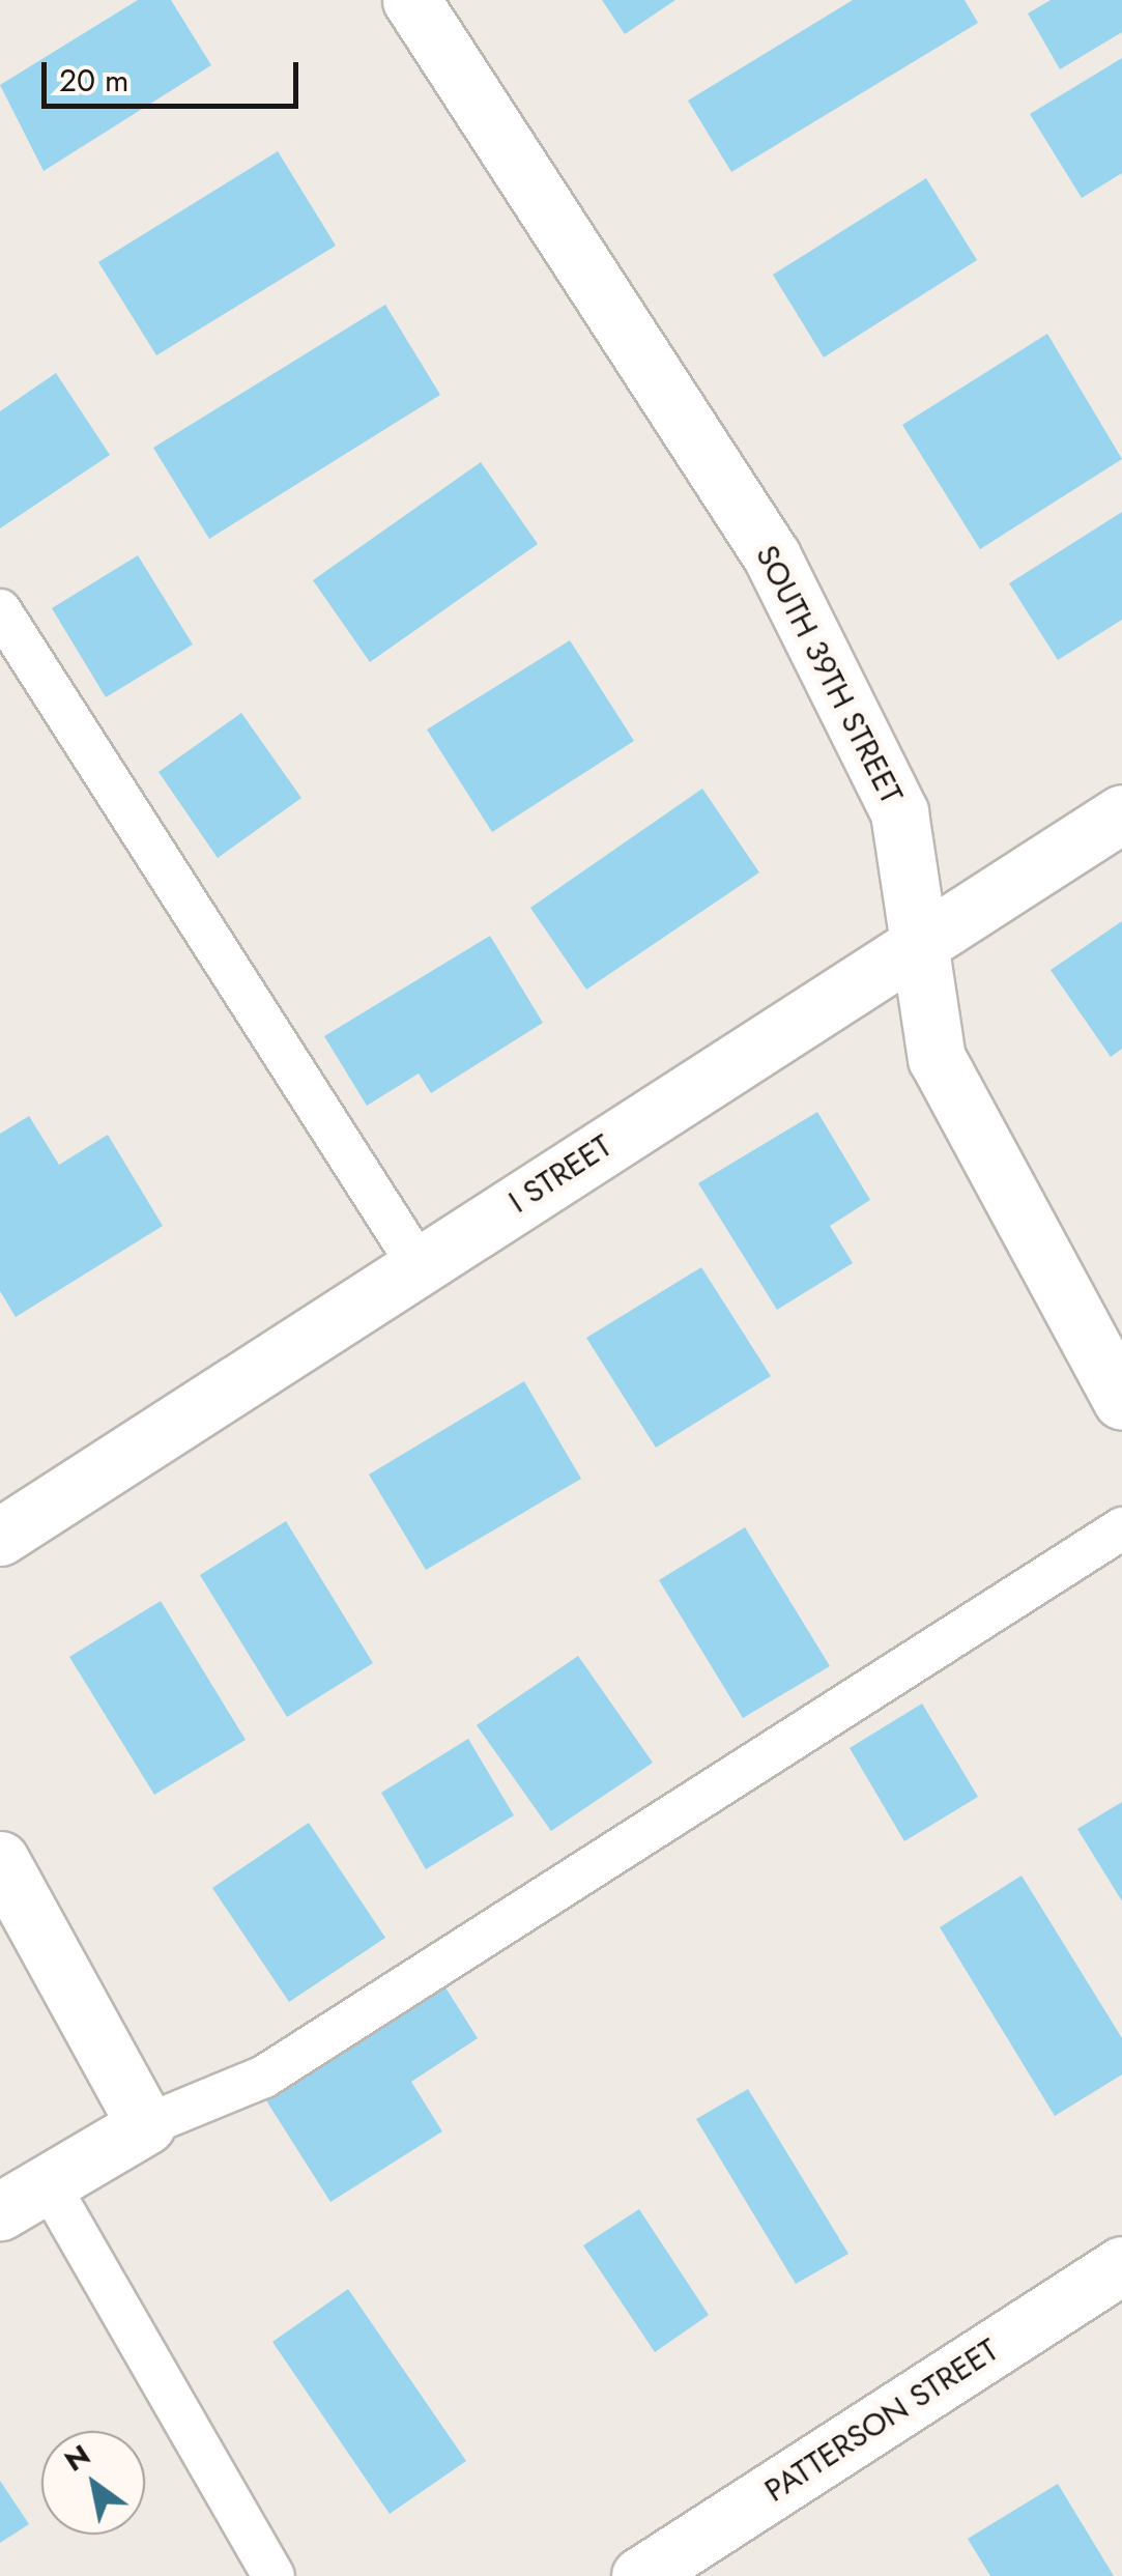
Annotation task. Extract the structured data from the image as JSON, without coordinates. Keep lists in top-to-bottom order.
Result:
{
  "streets": {
    "street": ["SOUTH 39TH STREET", "I STREET", "PATTERSON STREET"]
  },
  "crossings": [
    ["SOUTH 39TH STREET", "I STREET"]
  ],
  "scale_bar": "20 m",
  "north": "top left"
}
